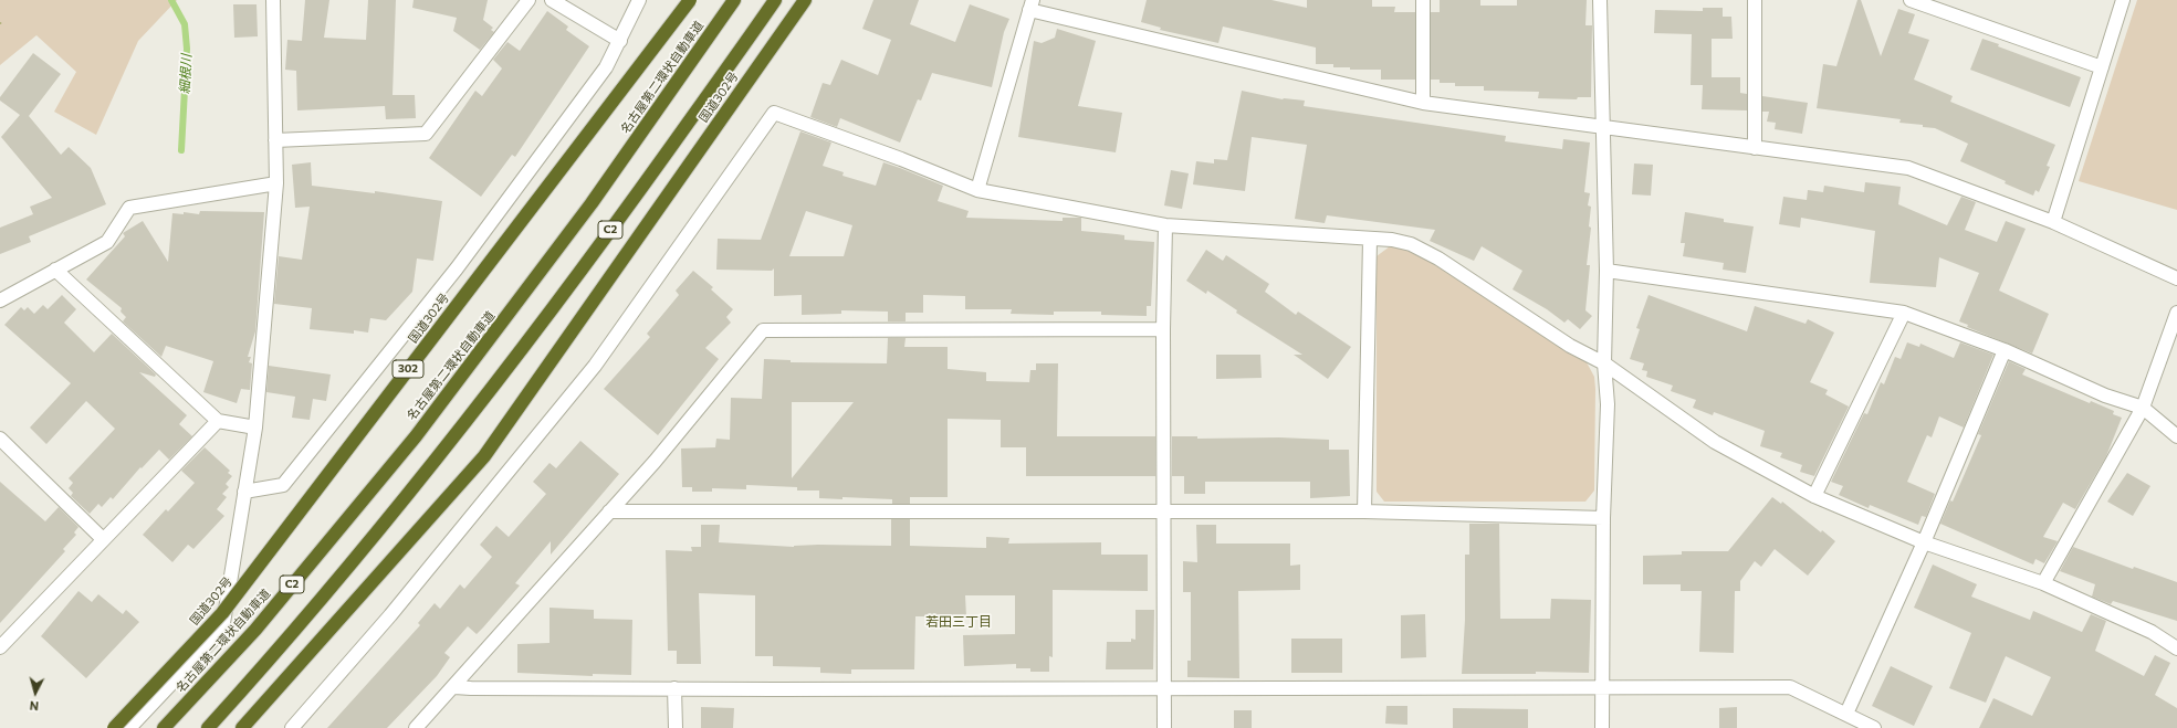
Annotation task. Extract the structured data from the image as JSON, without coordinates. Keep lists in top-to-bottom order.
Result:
{
  "streets": {
    "highway": [
      "名古屋第二環状自動車道",
      "国道302号",
      "C2",
      "302"
    ]
  },
  "districts": ["若田三丁目"],
  "water": ["細根川"],
  "north": "bottom"
}
